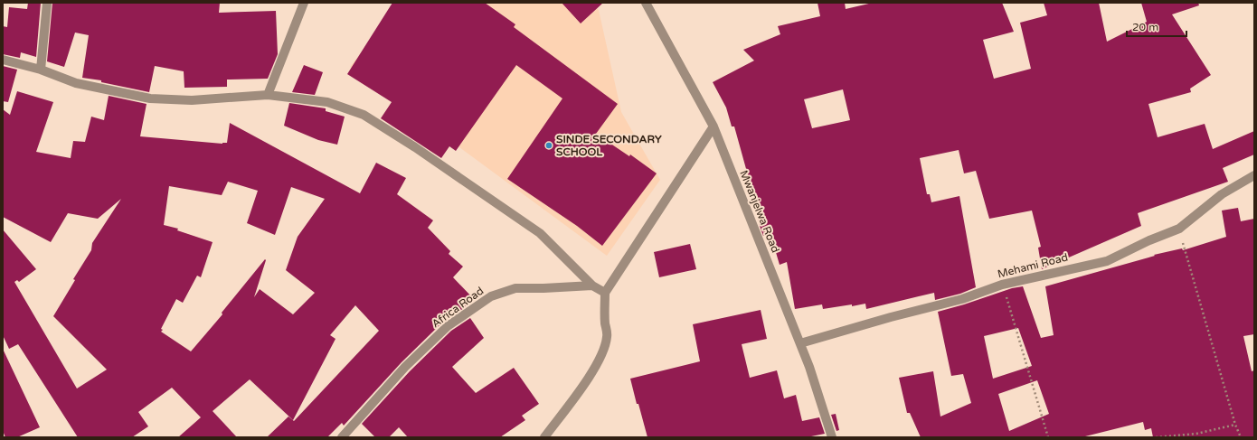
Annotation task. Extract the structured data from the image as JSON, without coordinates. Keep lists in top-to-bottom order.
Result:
{
  "streets": {
    "street": ["Mwanjelwa Road", "Mehami Road", "Africa Road"]
  },
  "crossings": [
    ["Mwanjelwa Road", "Mehami Road"]
  ],
  "places": ["SINDE SECONDARY SCHOOL"],
  "scale_bar": "20 m"
}
